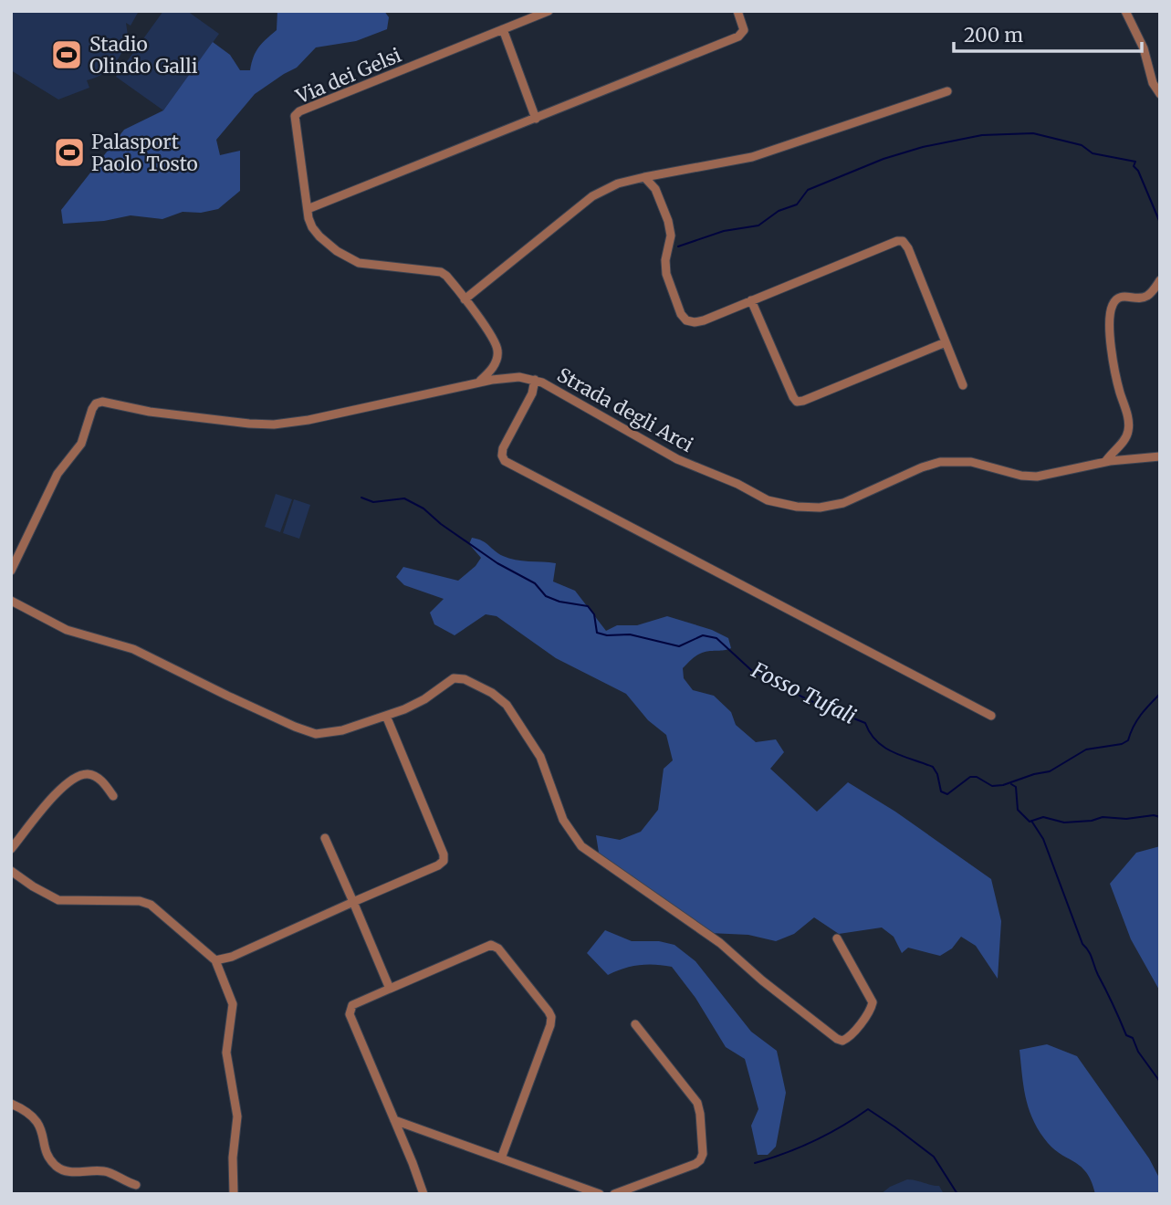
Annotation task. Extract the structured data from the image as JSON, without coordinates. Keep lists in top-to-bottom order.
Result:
{
  "streets": {
    "street": ["Via dei Gelsi", "Strada degli Arci"]
  },
  "crossings": [
    ["Via dei Gelsi", "Strada degli Arci"]
  ],
  "water": ["Fosso Tufali"],
  "places": {
    "sports": ["Stadio Olindo Galli", "Palasport Paolo Tosto"]
  },
  "scale_bar": "200 m"
}
